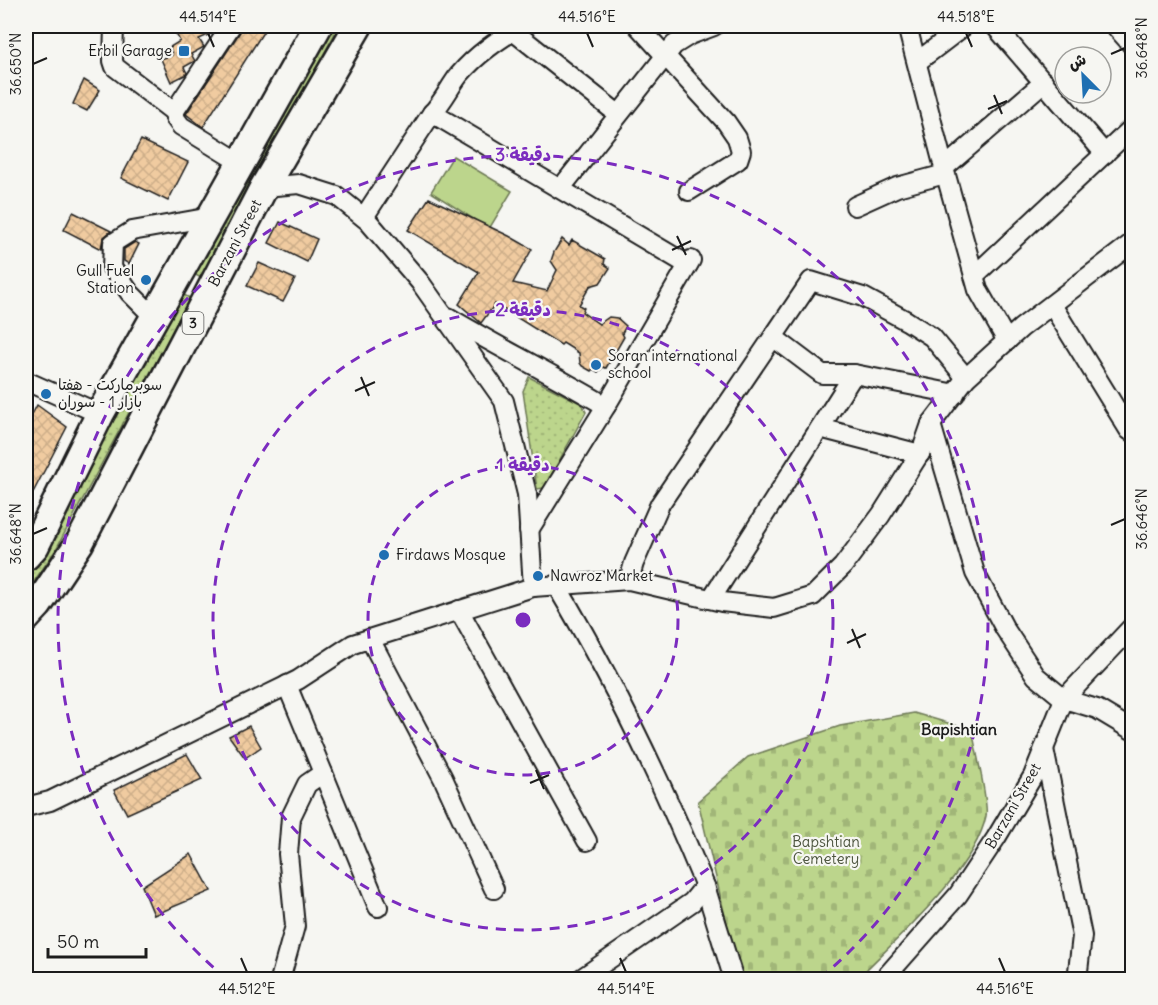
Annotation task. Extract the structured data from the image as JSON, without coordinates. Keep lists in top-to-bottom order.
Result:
{
  "streets": {
    "highway": ["Barzani Street", "3"]
  },
  "districts": ["Bapishtian"],
  "parks": ["Bapshtian Cemetery"],
  "places": {
    "transit": ["Erbil Garage"],
    "other": [
      "Gull Fuel Station",
      "Soran international school",
      "سوبرماركت - هفتا بازار 1 - سوران",
      "Firdaws Mosque",
      "Nawroz Market"
    ]
  },
  "scale_bar": "50 m",
  "north": "top left",
  "coordinates": [
    "44.514°E",
    "44.516°E",
    "44.518°E",
    "36.648°N",
    "36.650°N",
    "36.646°N",
    "44.512°E"
  ],
  "rings": ["3 دقيقة", "2 دقيقة", "1 دقيقة"]
}
